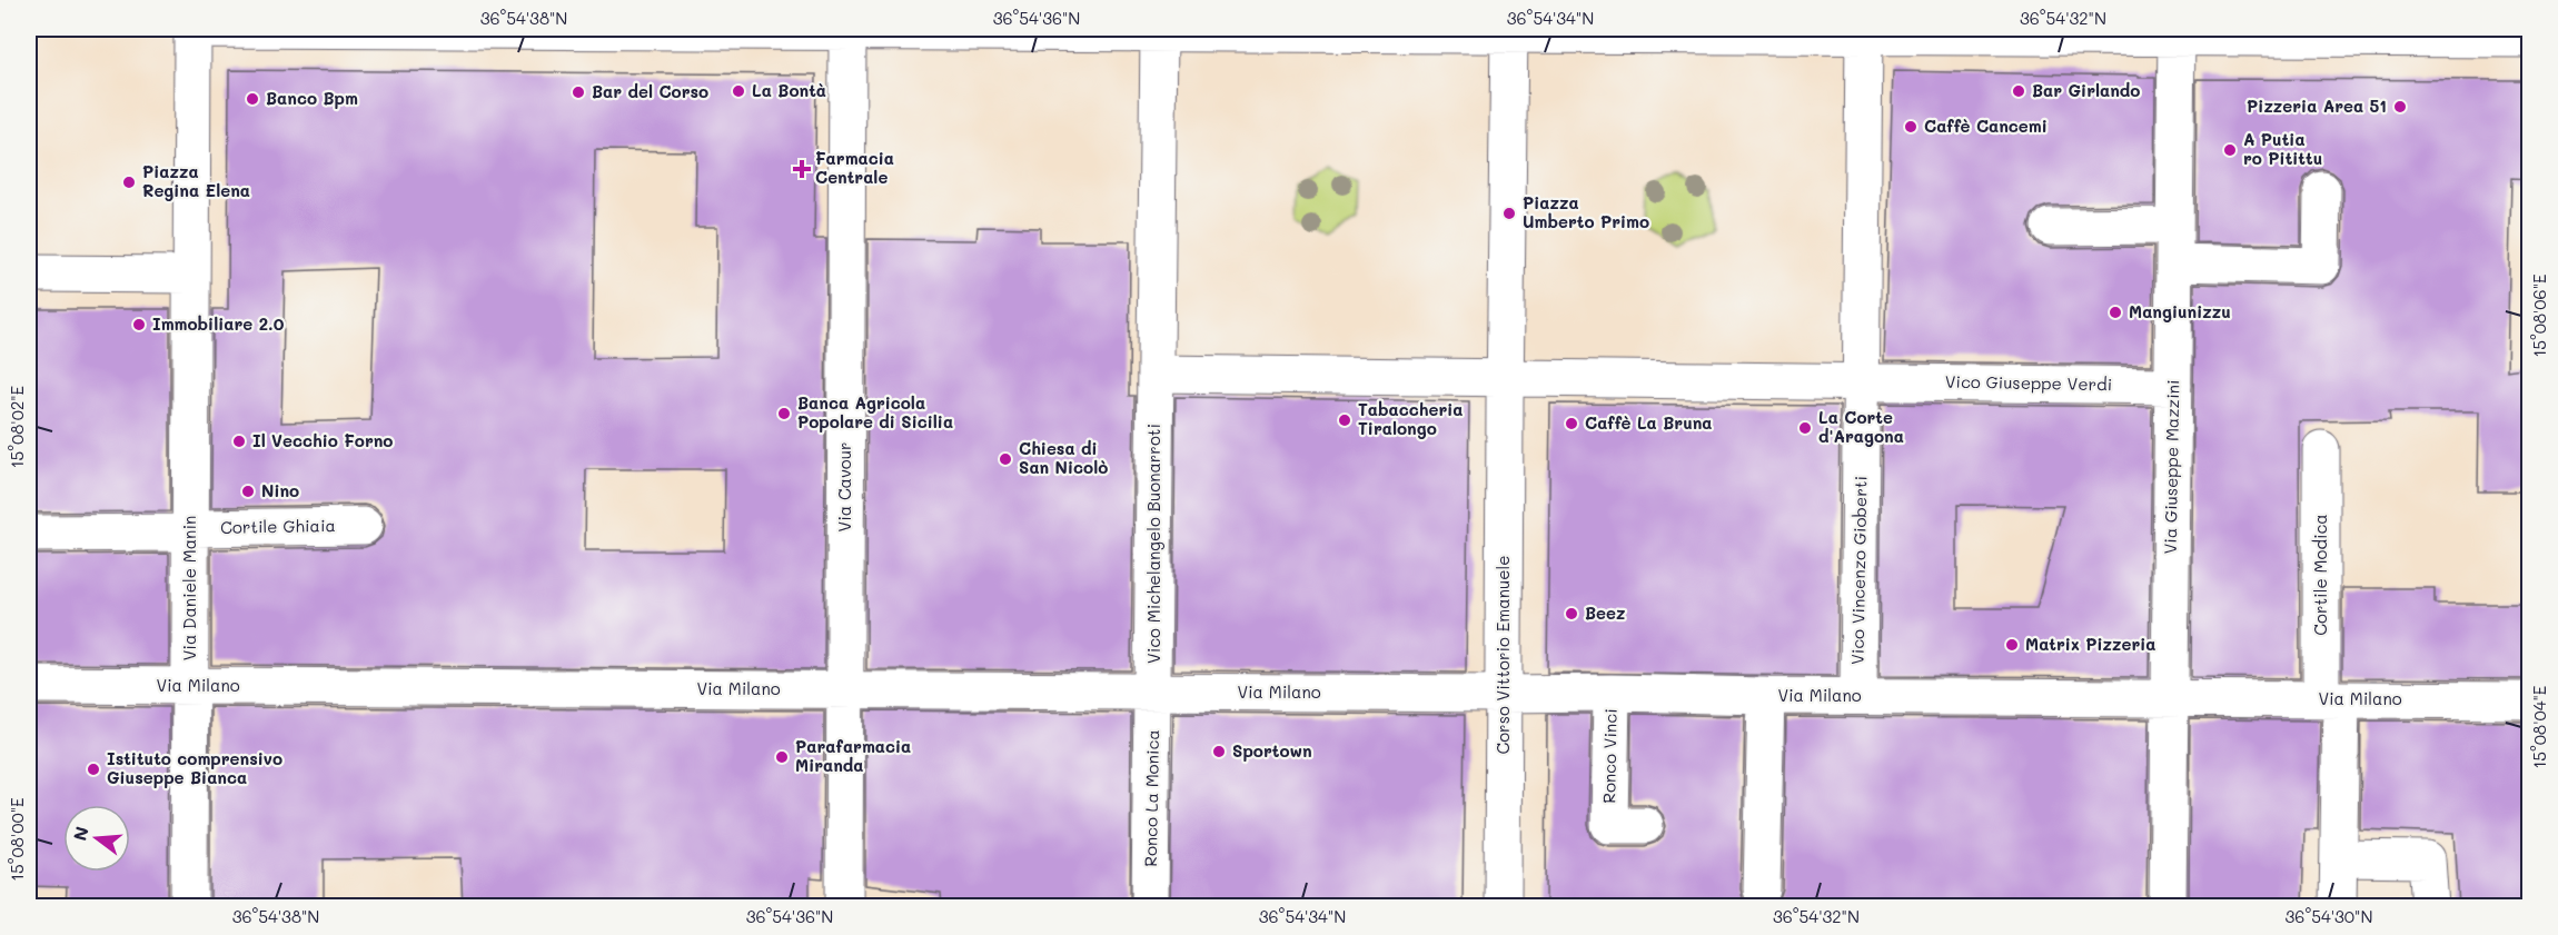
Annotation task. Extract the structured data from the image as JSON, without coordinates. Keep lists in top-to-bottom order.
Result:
{
  "streets": {
    "street": [
      "Vico Giuseppe Verdi",
      "Via Giuseppe Mazzini",
      "Via Cavour",
      "Cortile Ghiaia",
      "Vico Michelangelo Buonarroti",
      "Vico Vincenzo Gioberti",
      "Cortile Modica",
      "Via Daniele Manin",
      "Corso Vittorio Emanuele",
      "Via Milano",
      "Ronco Vinci",
      "Ronco La Monica"
    ]
  },
  "crossings": [
    ["Vico Giuseppe Verdi", "Via Giuseppe Mazzini"],
    ["Vico Giuseppe Verdi", "Vico Michelangelo Buonarroti"],
    ["Vico Giuseppe Verdi", "Vico Vincenzo Gioberti"],
    ["Vico Giuseppe Verdi", "Corso Vittorio Emanuele"],
    ["Via Giuseppe Mazzini", "Via Milano"],
    ["Via Cavour", "Via Milano"],
    ["Cortile Ghiaia", "Via Daniele Manin"],
    ["Vico Michelangelo Buonarroti", "Via Milano"],
    ["Vico Michelangelo Buonarroti", "Ronco La Monica"],
    ["Vico Vincenzo Gioberti", "Via Milano"],
    ["Cortile Modica", "Via Milano"],
    ["Via Daniele Manin", "Via Milano"],
    ["Corso Vittorio Emanuele", "Via Milano"],
    ["Via Milano", "Ronco Vinci"],
    ["Via Milano", "Ronco La Monica"]
  ],
  "places": {
    "other": [
      "La Bontà",
      "Bar Girlando",
      "Bar del Corso",
      "Banco Bpm",
      "Pizzeria Area 51",
      "Caffè Cancemi",
      "A Putia ro Pitittu",
      "Piazza Regina Elena",
      "Piazza Umberto Primo",
      "Mangiunizzu",
      "Immobiliare 2.0",
      "Banca Agricola Popolare di Sicilia",
      "Tabaccheria Tiralongo",
      "Caffè La Bruna",
      "La Corte d'Aragona",
      "Il Vecchio Forno",
      "Chiesa di San Nicolò",
      "Nino",
      "Beez",
      "Matrix Pizzeria",
      "Sportown",
      "Parafarmacia Miranda",
      "Istituto comprensivo Giuseppe Bianca"
    ],
    "health": ["Farmacia Centrale"]
  },
  "north": "left",
  "coordinates": [
    "36°54'38\"N",
    "36°54'36\"N",
    "36°54'34\"N",
    "36°54'32\"N",
    "15°08'06\"E",
    "15°08'02\"E",
    "15°08'04\"E",
    "15°08'00\"E",
    "36°54'30\"N"
  ]
}
